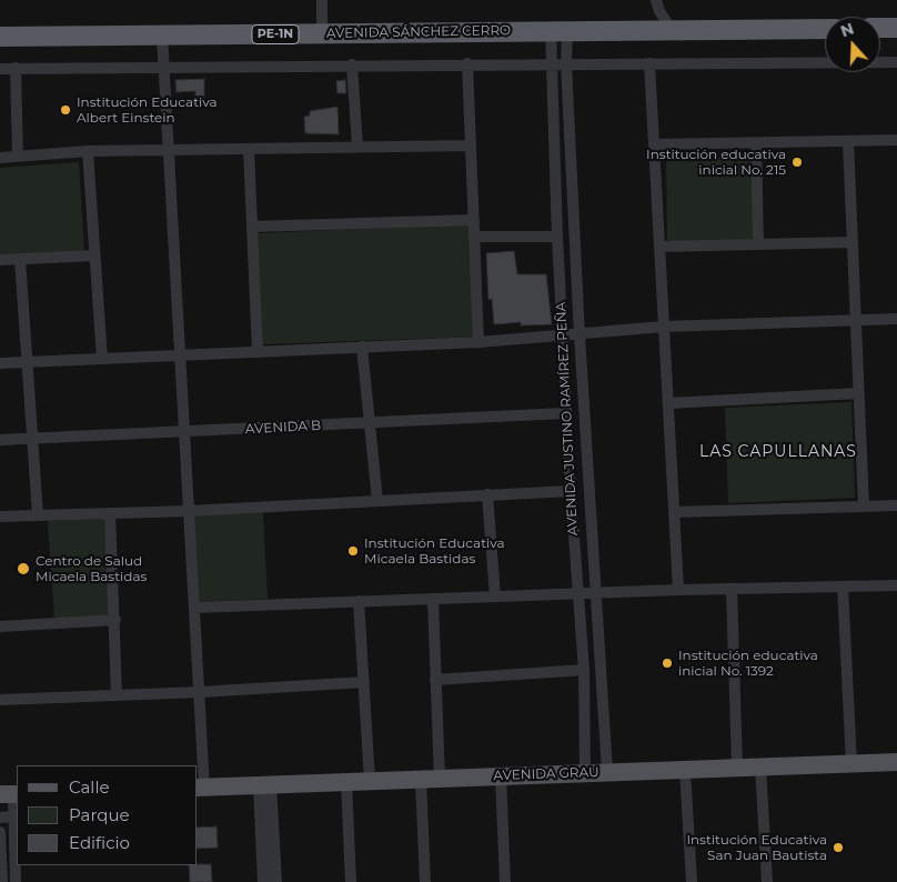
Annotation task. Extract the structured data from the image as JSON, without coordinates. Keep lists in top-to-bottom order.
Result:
{
  "streets": {
    "highway": ["AVENIDA SÁNCHEZ CERRO", "PE-1N"],
    "main road": ["AVENIDA GRAU"],
    "street": ["AVENIDA JUSTINO RAMÍREZ PEÑA", "AVENIDA B"]
  },
  "crossings": [
    ["AVENIDA SÁNCHEZ CERRO", "AVENIDA JUSTINO RAMÍREZ PEÑA"],
    ["AVENIDA JUSTINO RAMÍREZ PEÑA", "AVENIDA B"],
    ["AVENIDA JUSTINO RAMÍREZ PEÑA", "AVENIDA GRAU"]
  ],
  "districts": ["LAS CAPULLANAS"],
  "places": [
    "Institución Educativa Albert Einstein",
    "Institución educativa inicial No. 215",
    "Institución Educativa Micaela Bastidas",
    "Centro de Salud Micaela Bastidas",
    "Institución educativa inicial No. 1392",
    "Institución Educativa San Juan Bautista"
  ],
  "legend": ["Calle", "Parque", "Edificio"],
  "north": "top"
}
